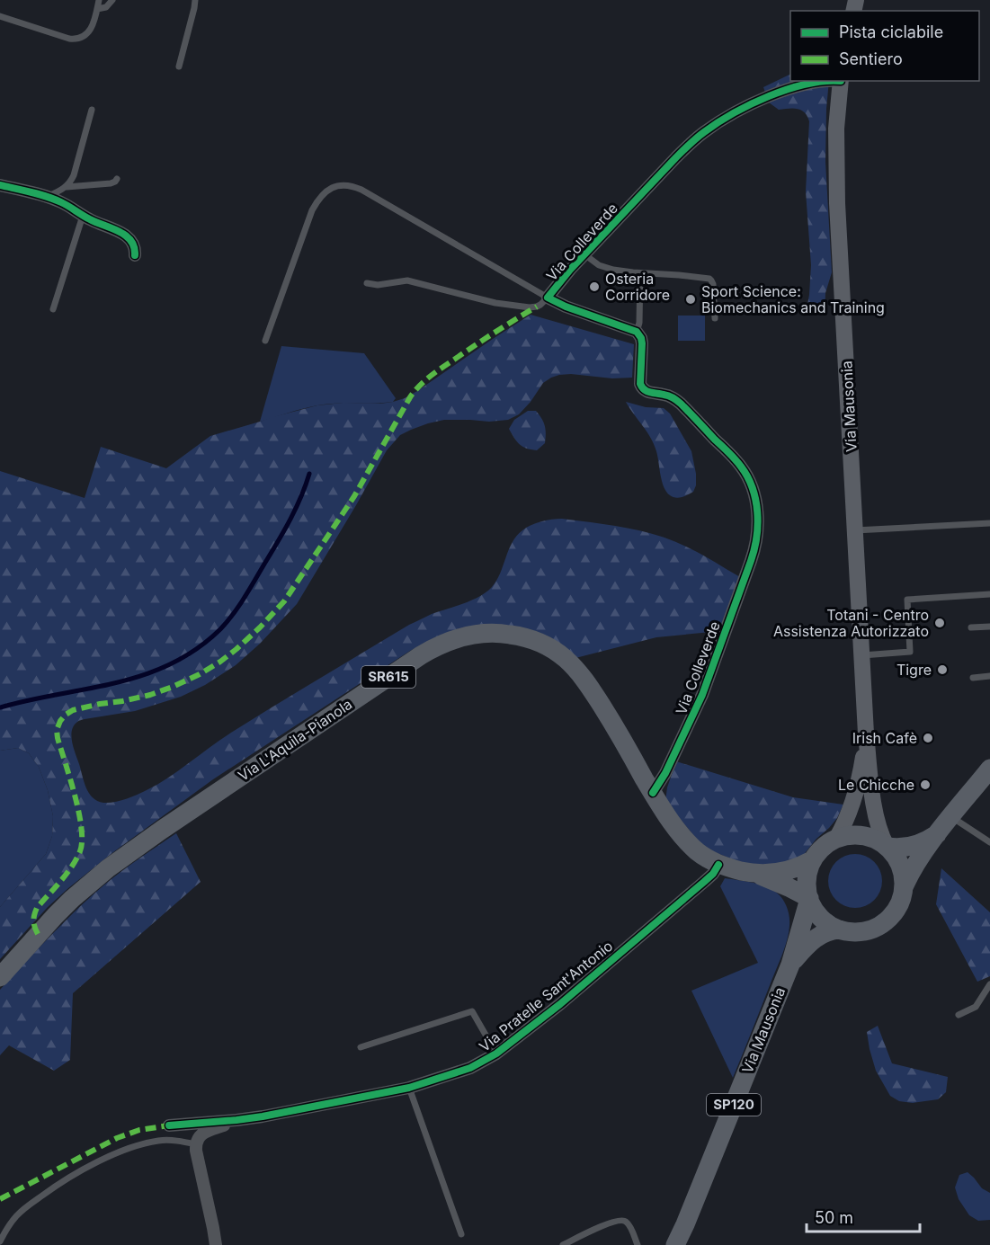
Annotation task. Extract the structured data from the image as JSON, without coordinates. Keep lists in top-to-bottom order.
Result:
{
  "streets": {
    "main road": [
      "Via Mausonia",
      "SR615",
      "Via L'Aquila-Pianola",
      "SP120"
    ],
    "street": ["Via Colleverde", "Via Pratelle Sant'Antonio"]
  },
  "crossings": [
    ["Via Colleverde", "Via L'Aquila-Pianola"],
    ["Via Mausonia", "Via L'Aquila-Pianola"],
    ["Via L'Aquila-Pianola", "Via Pratelle Sant'Antonio"]
  ],
  "places": [
    "Osteria Corridore",
    "Sport Science: Biomechanics and Training",
    "Totani - Centro Assistenza Autorizzato",
    "Tigre",
    "Irish Cafè",
    "Le Chicche"
  ],
  "legend": ["Pista ciclabile", "Sentiero"],
  "scale_bar": "50 m"
}
